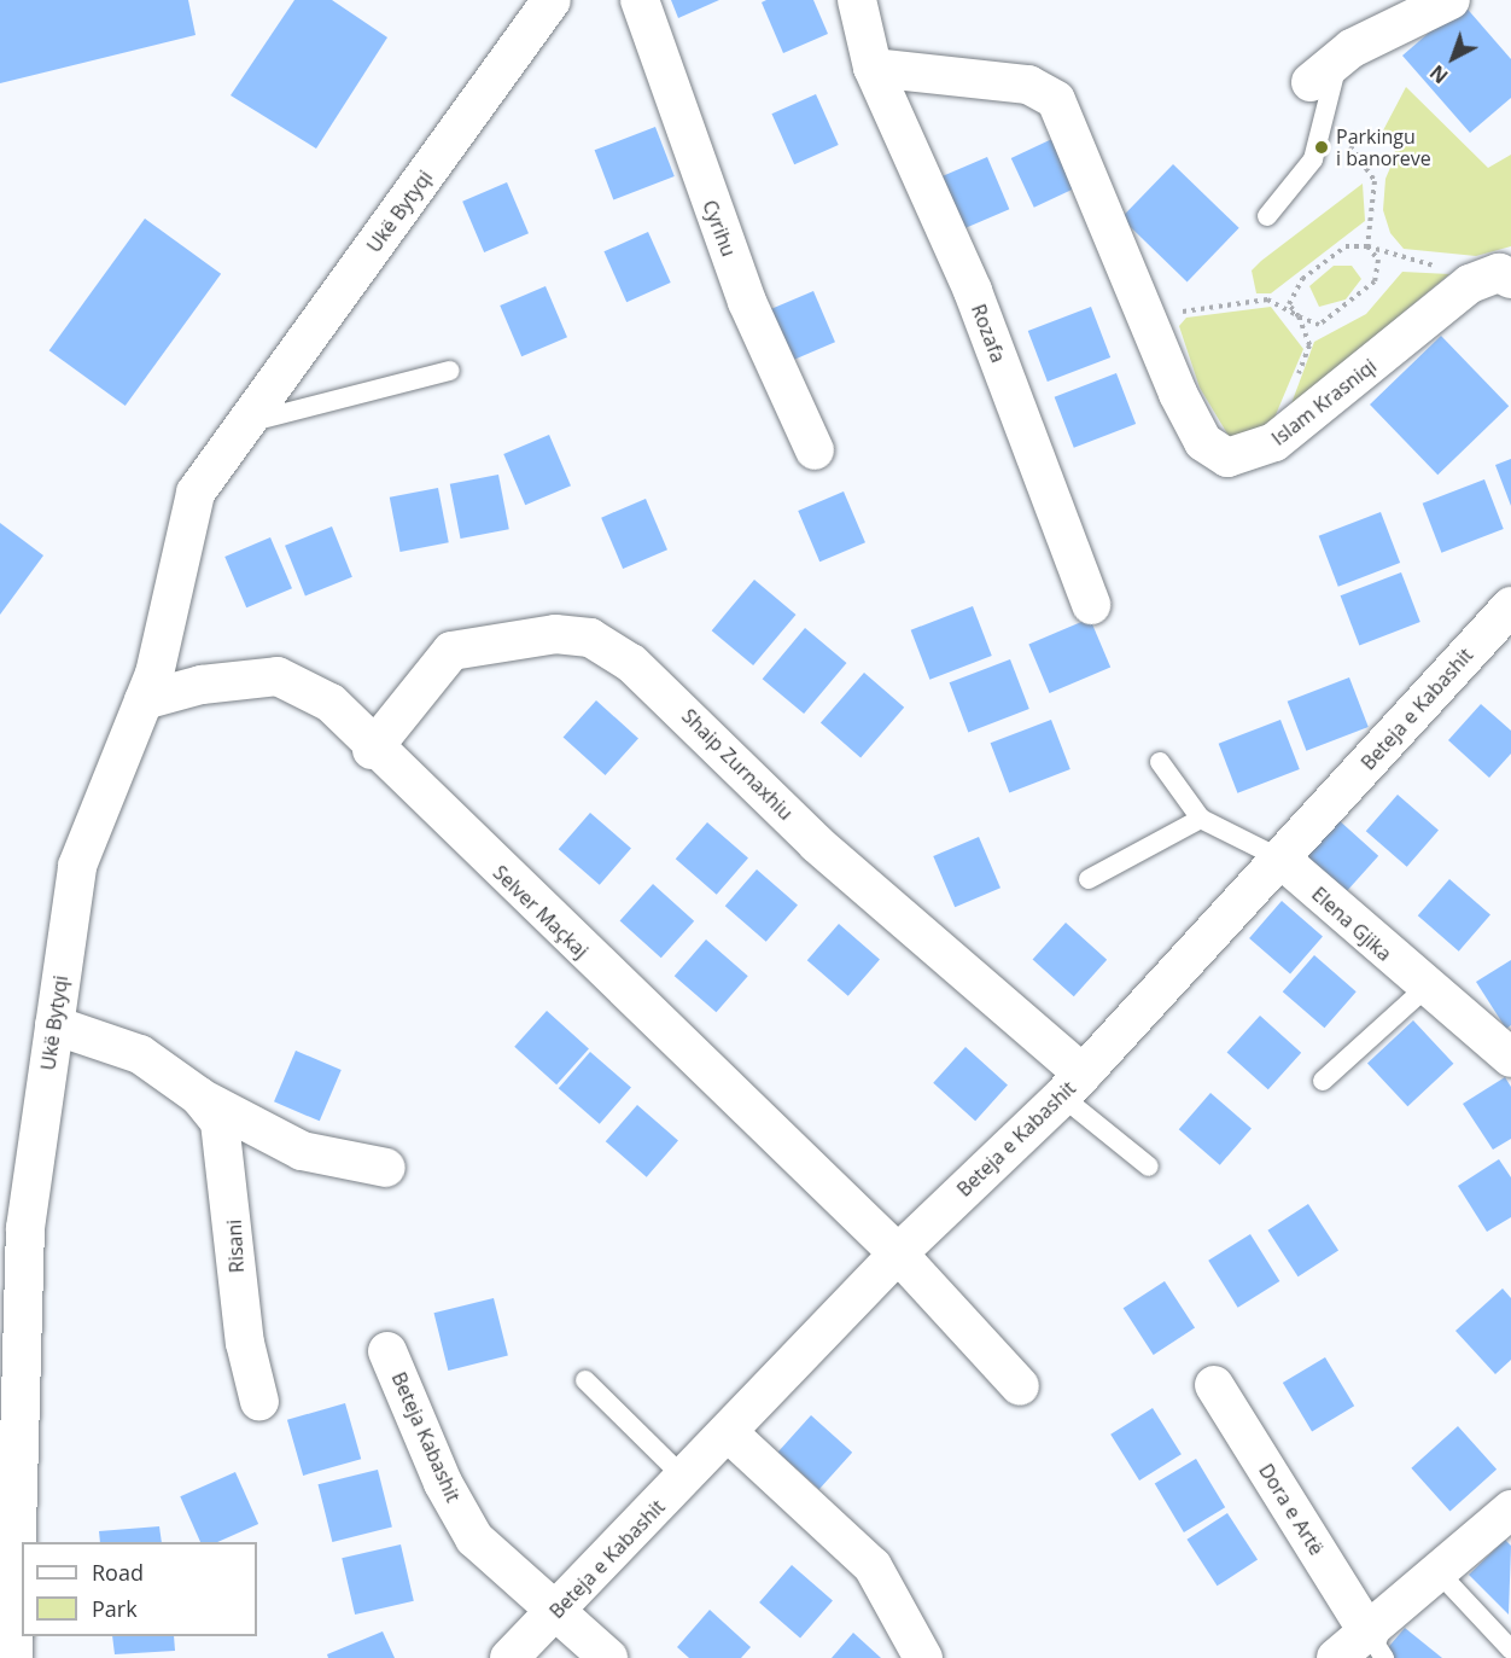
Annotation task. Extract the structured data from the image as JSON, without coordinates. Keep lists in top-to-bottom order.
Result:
{
  "streets": {
    "street": [
      "Ukë Bytyqi",
      "Cyrihu",
      "Rozafa",
      "Islam Krasniqi",
      "Beteja e Kabashit",
      "Shaip Zurnaxhiu",
      "Selver Maçkaj",
      "Elena Gjika",
      "Risani",
      "Beteja Kabashit",
      "Dora e Artë"
    ]
  },
  "crossings": [
    ["Ukë Bytyqi", "Selver Maçkaj"],
    ["Ukë Bytyqi", "Risani"],
    ["Beteja e Kabashit", "Shaip Zurnaxhiu"],
    ["Beteja e Kabashit", "Selver Maçkaj"],
    ["Beteja e Kabashit", "Elena Gjika"],
    ["Beteja e Kabashit", "Beteja Kabashit"],
    ["Shaip Zurnaxhiu", "Selver Maçkaj"]
  ],
  "places": ["Parkingu i banoreve"],
  "legend": ["Road", "Park"],
  "north": "bottom left"
}
